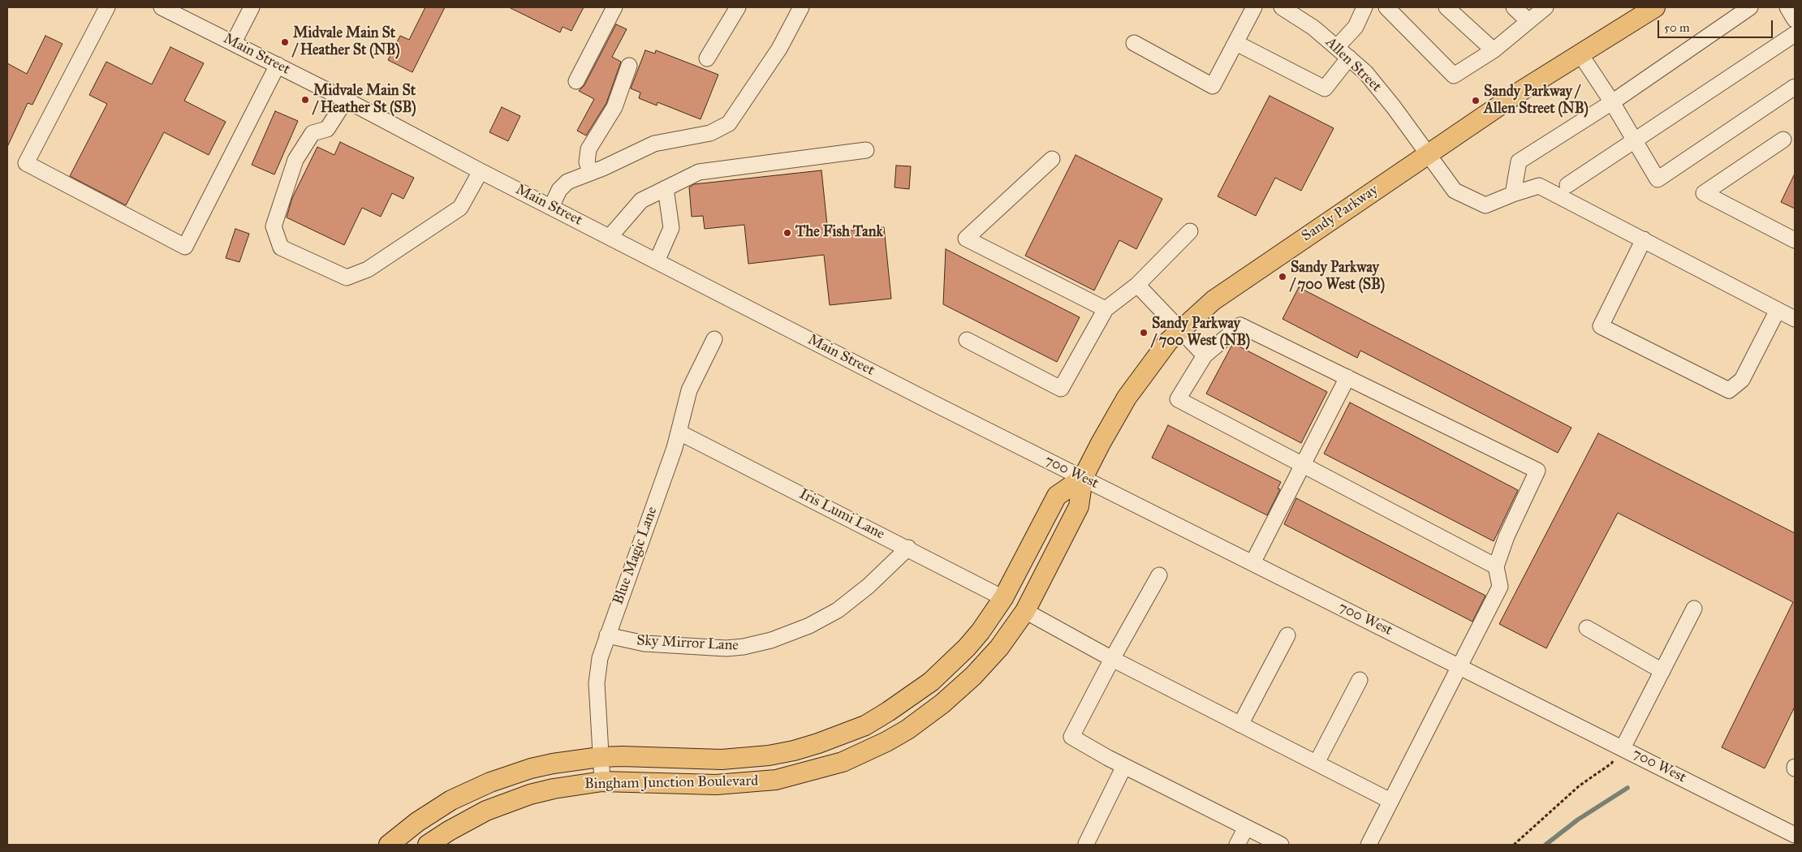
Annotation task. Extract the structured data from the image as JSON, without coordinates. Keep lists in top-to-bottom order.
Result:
{
  "streets": {
    "main road": ["Sandy Parkway", "Bingham Junction Boulevard"],
    "street": [
      "Main Street",
      "Allen Street",
      "700 West",
      "Iris Lumi Lane",
      "Blue Magic Lane",
      "Sky Mirror Lane"
    ]
  },
  "crossings": [
    ["Main Street", "700 West"],
    ["Allen Street", "Sandy Parkway"],
    ["Sandy Parkway", "700 West"],
    ["Sandy Parkway", "Bingham Junction Boulevard"],
    ["700 West", "Bingham Junction Boulevard"],
    ["Iris Lumi Lane", "Blue Magic Lane"],
    ["Iris Lumi Lane", "Sky Mirror Lane"],
    ["Iris Lumi Lane", "Bingham Junction Boulevard"],
    ["Blue Magic Lane", "Sky Mirror Lane"],
    ["Blue Magic Lane", "Bingham Junction Boulevard"]
  ],
  "places": [
    "Midvale Main St / Heather St (NB)",
    "Midvale Main St / Heather St (SB)",
    "Sandy Parkway / Allen Street (NB)",
    "The Fish Tank",
    "Sandy Parkway / 700 West (SB)",
    "Sandy Parkway / 700 West (NB)"
  ],
  "scale_bar": "50 m"
}
